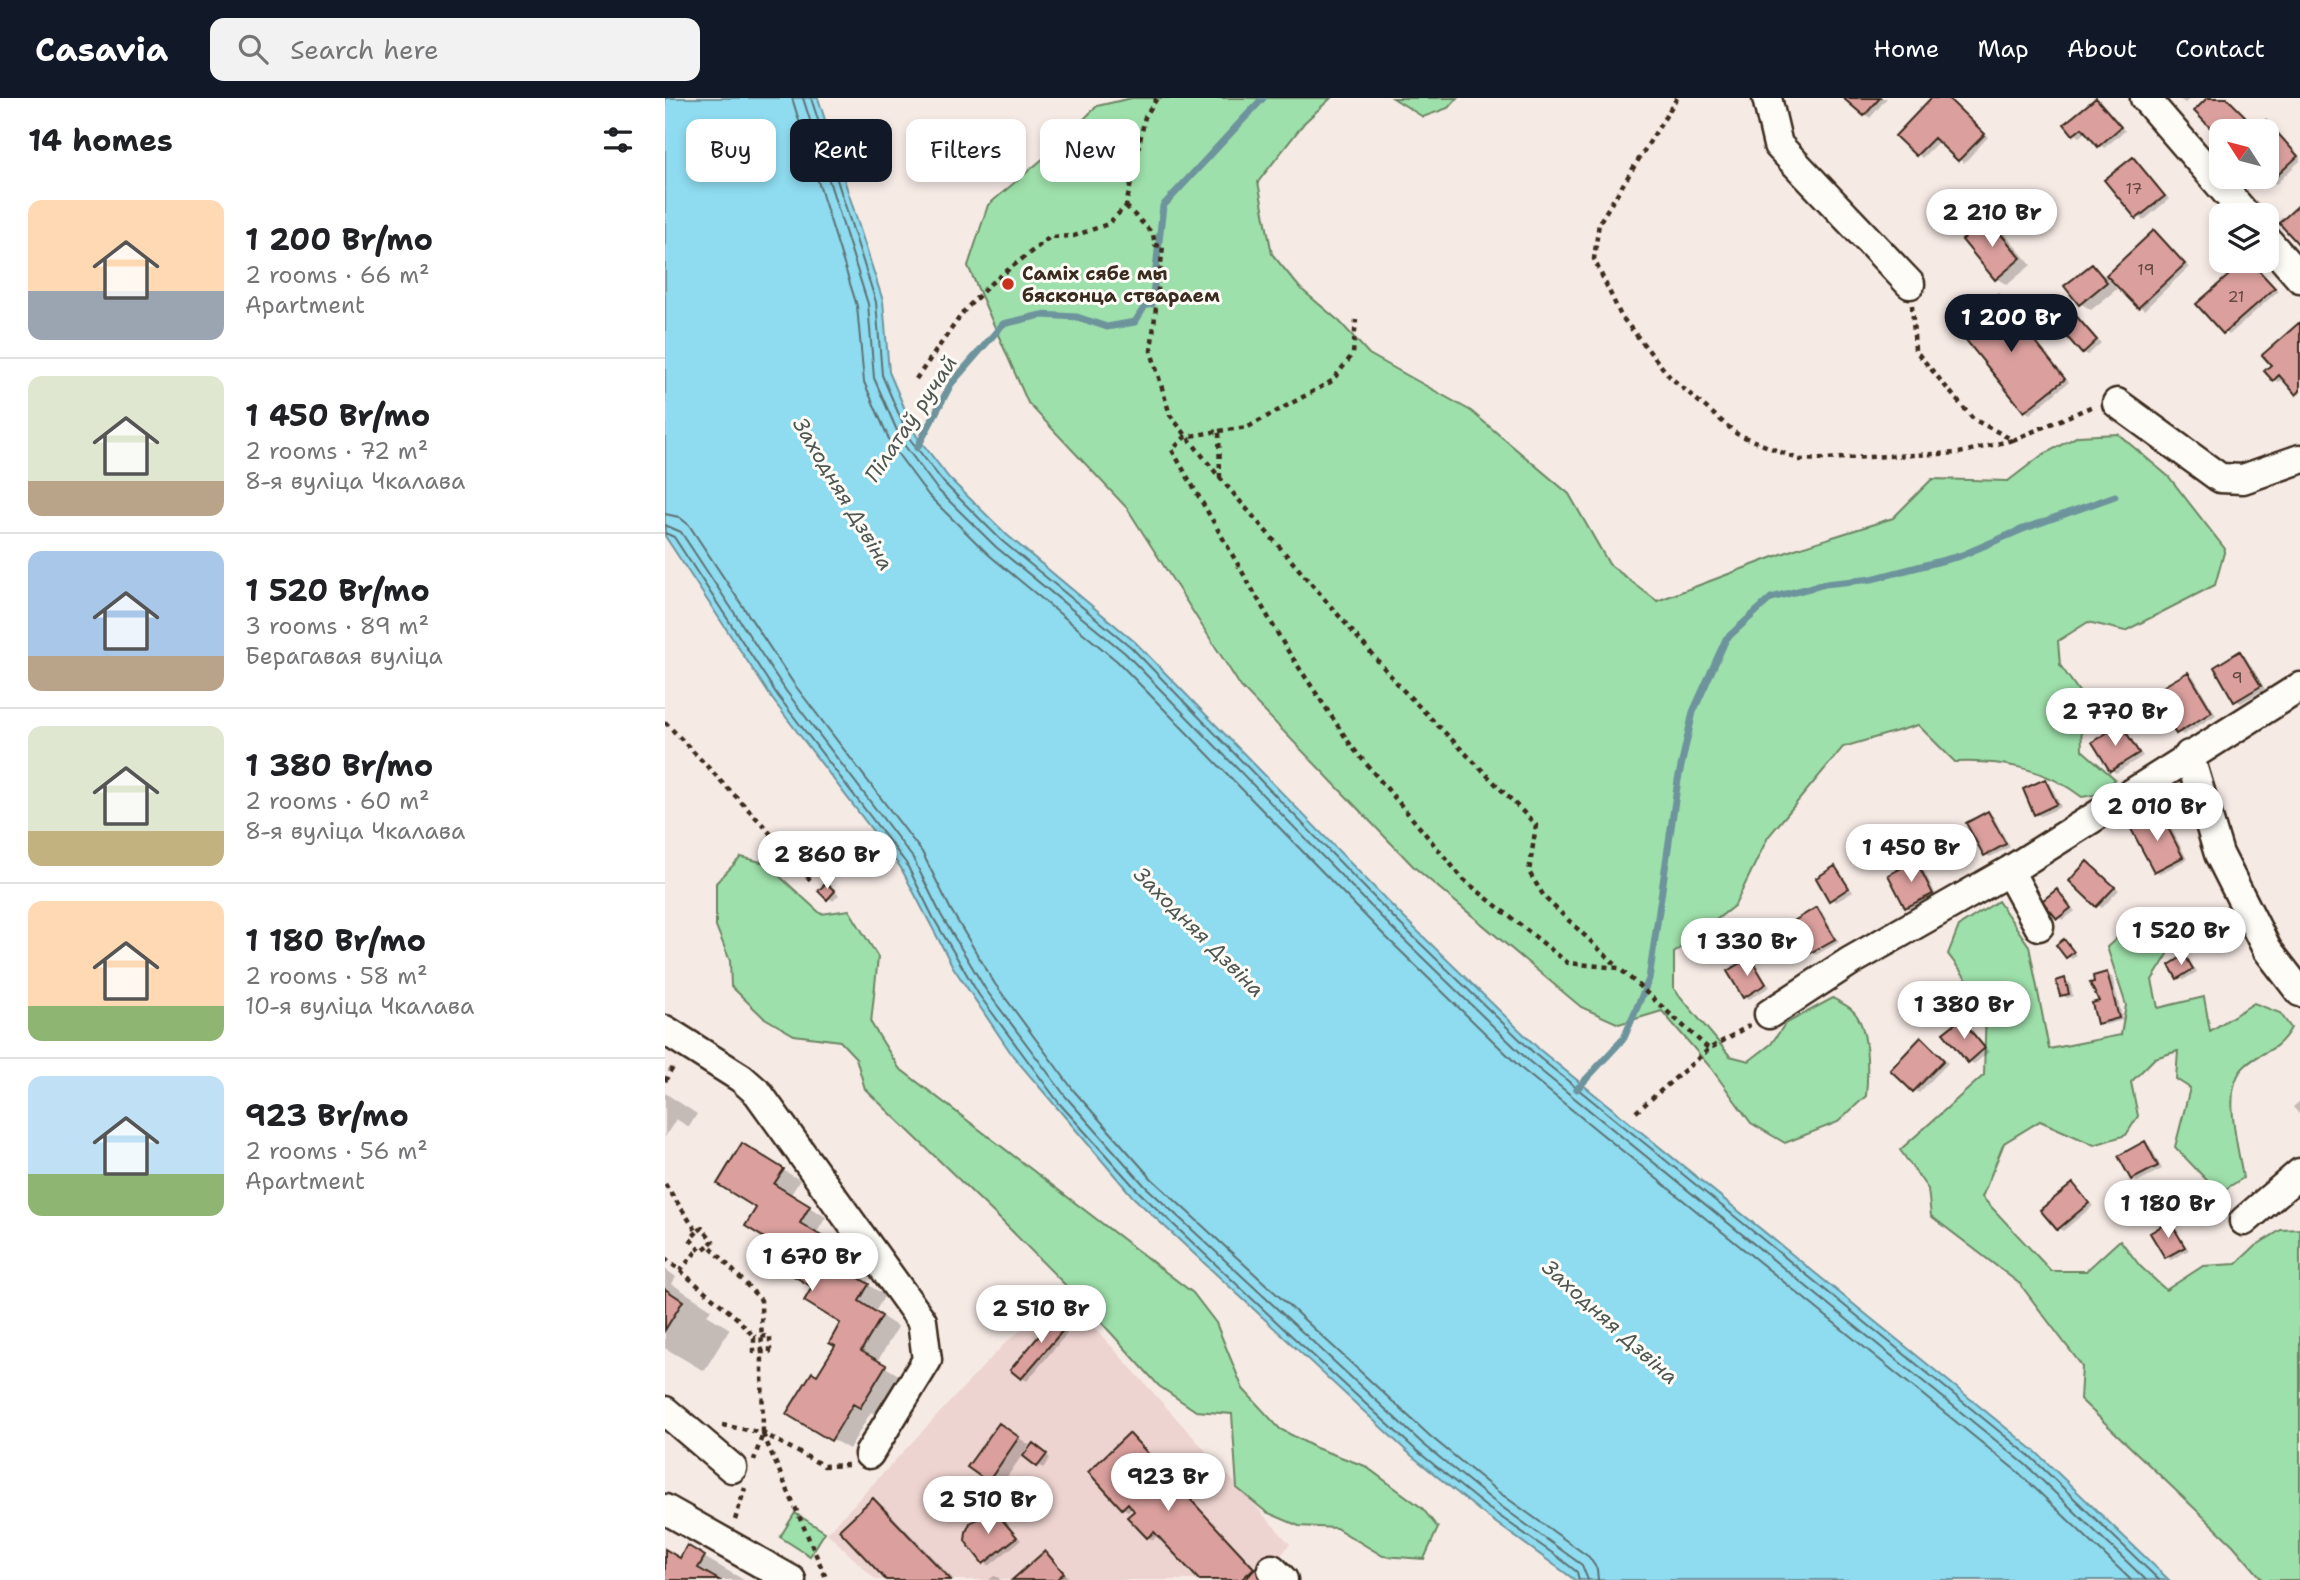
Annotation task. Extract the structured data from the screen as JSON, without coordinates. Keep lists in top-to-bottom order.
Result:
{
  "water": ["Пілатаў ручай", "Заходняя Дзвіна"],
  "places": ["Саміх сябе мы бясконца ствараем"],
  "house_numbers": [
    "17",
    "19",
    "21",
    "9"
  ],
  "north": "top left",
  "page": {
    "header": "Casavia",
    "search": "Search here",
    "nav": [
      "Home",
      "Map",
      "About",
      "Contact"
    ],
    "heading": "14 homes",
    "chip": [
      "Buy",
      "Rent",
      "Filters",
      "New"
    ],
    "list": [
      {
        "name": "1 200 Br/mo",
        "note": "2 rooms · 66 m² · Apartment"
      },
      {
        "name": "1 450 Br/mo",
        "note": "2 rooms · 72 m² · 8-я вуліца Чкалава"
      },
      {
        "name": "1 520 Br/mo",
        "note": "3 rooms · 89 m² · Берагавая вуліца"
      },
      {
        "name": "1 380 Br/mo",
        "note": "2 rooms · 60 m² · 8-я вуліца Чкалава"
      },
      {
        "name": "1 180 Br/mo",
        "note": "2 rooms · 58 m² · 10-я вуліца Чкалава"
      },
      {
        "name": "923 Br/mo",
        "note": "2 rooms · 56 m² · Apartment"
      }
    ],
    "price": [
      "2 210 Br",
      "1 200 Br",
      "2 770 Br",
      "2 010 Br",
      "1 450 Br",
      "2 860 Br",
      "1 520 Br",
      "1 330 Br",
      "1 380 Br",
      "1 180 Br",
      "1 670 Br",
      "2 510 Br",
      "923 Br",
      "2 510 Br"
    ]
  }
}
